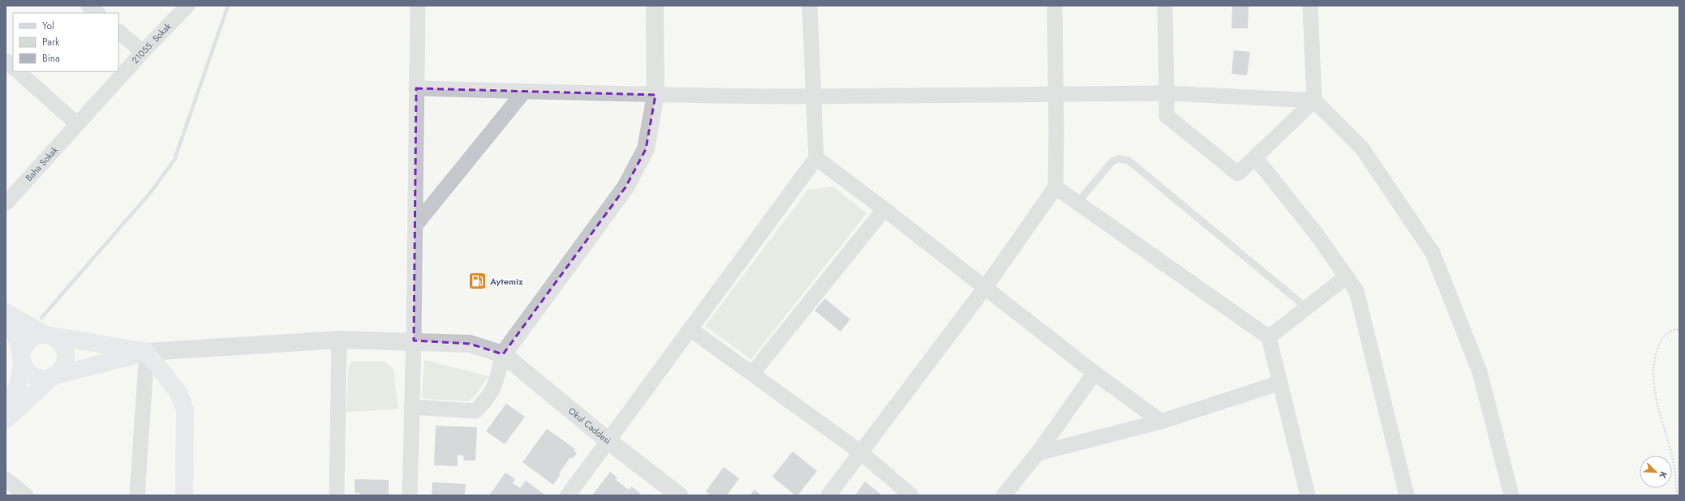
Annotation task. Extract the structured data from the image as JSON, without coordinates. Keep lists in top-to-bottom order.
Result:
{
  "streets": {
    "street": ["21055. Sokak", "Baha Sokak", "Okul Caddesi"]
  },
  "crossings": [
    ["21055. Sokak", "Baha Sokak"]
  ],
  "places": {
    "fuel station": ["Aytemiz"]
  },
  "legend": ["Yol", "Park", "Bina"],
  "north": "bottom right"
}
